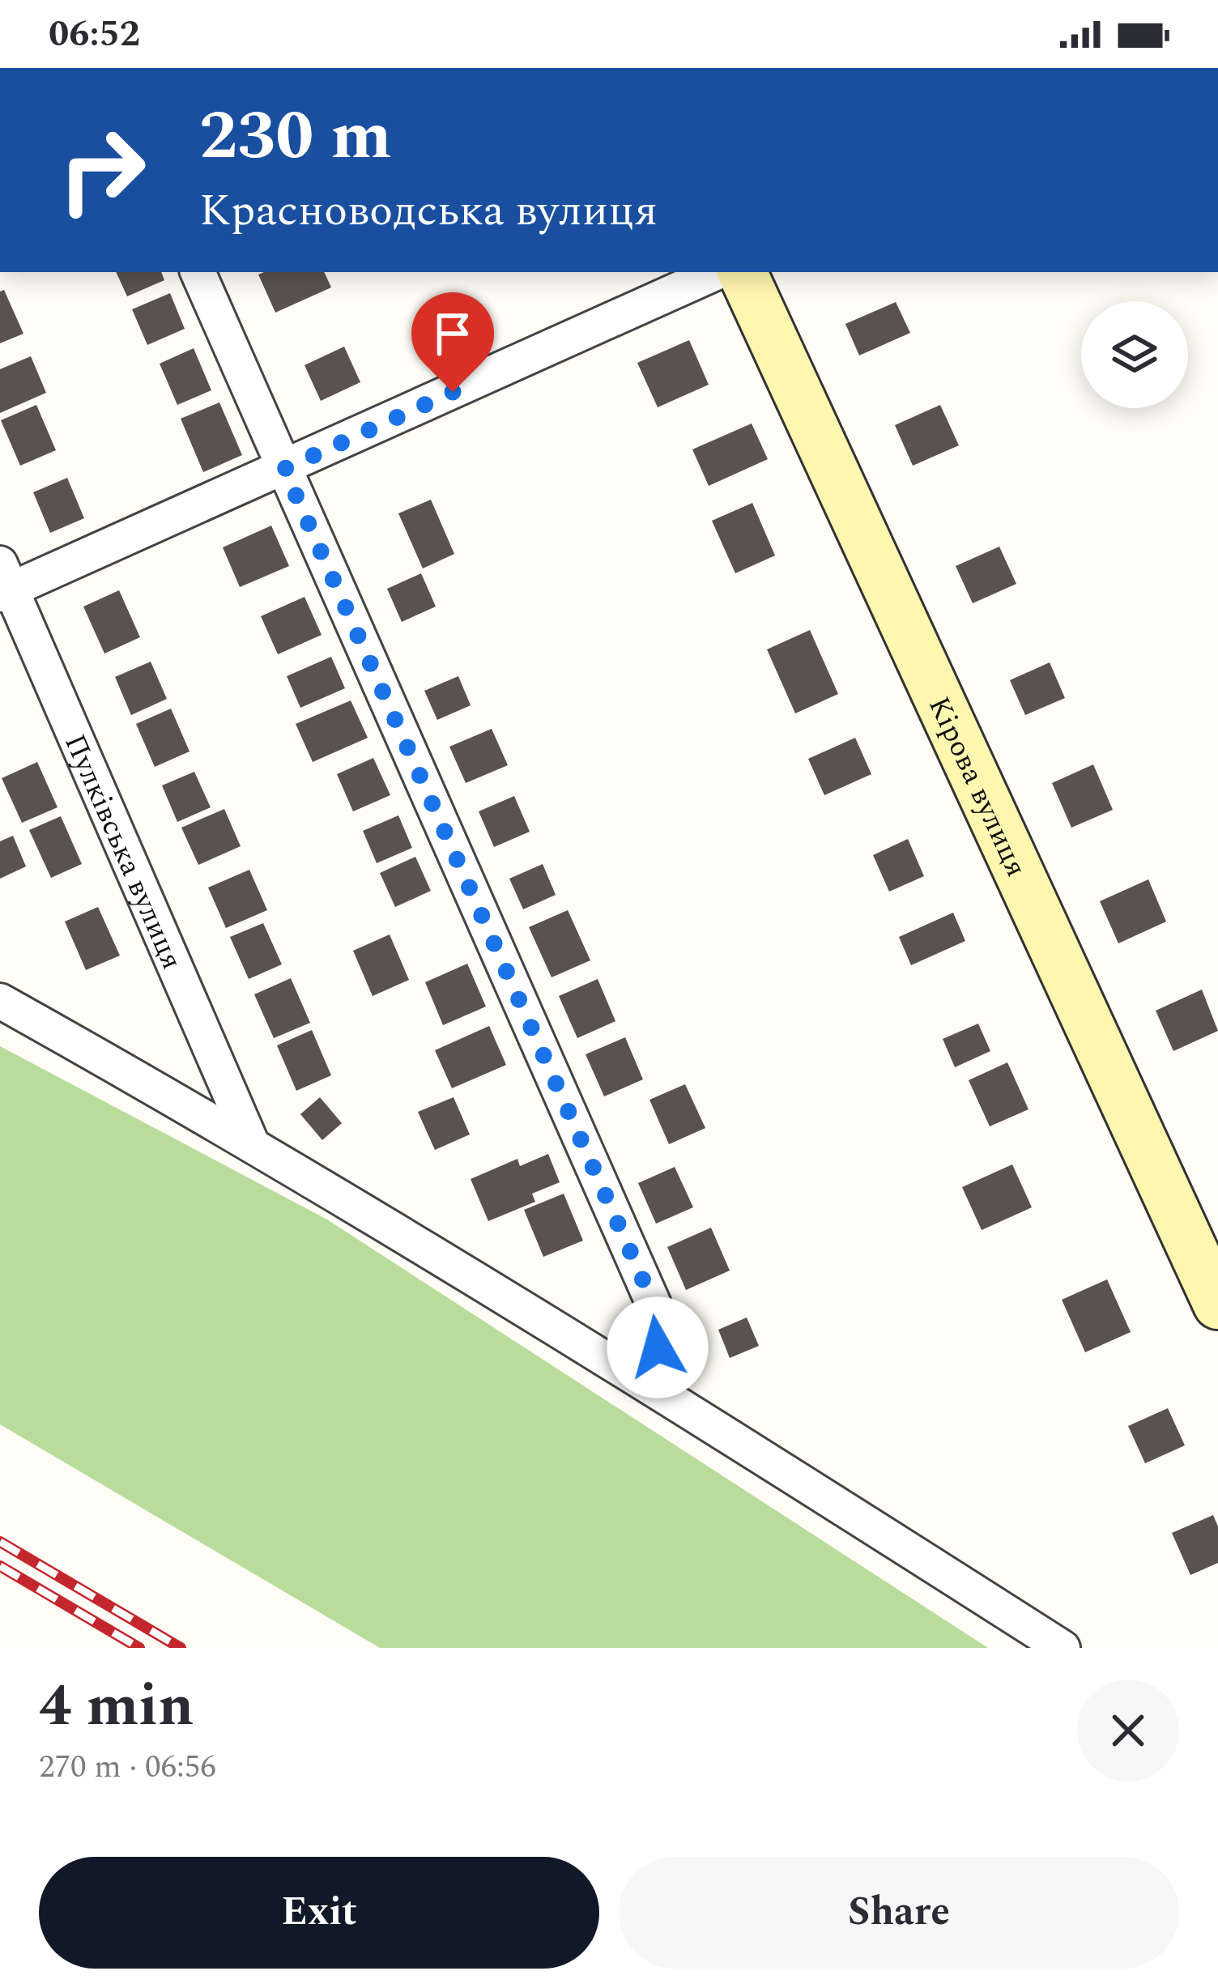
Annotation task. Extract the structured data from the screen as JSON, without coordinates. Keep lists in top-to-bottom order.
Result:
{
  "streets": {
    "main road": ["Кірова вулиця"],
    "street": ["Пулківська вулиця"]
  },
  "page": {
    "status": "06:52",
    "turn": ["230 m", "Красноводська вулиця"],
    "heading": ["4 min", "270 m · 06:56"],
    "buttons": ["Exit", "Share"]
  }
}
